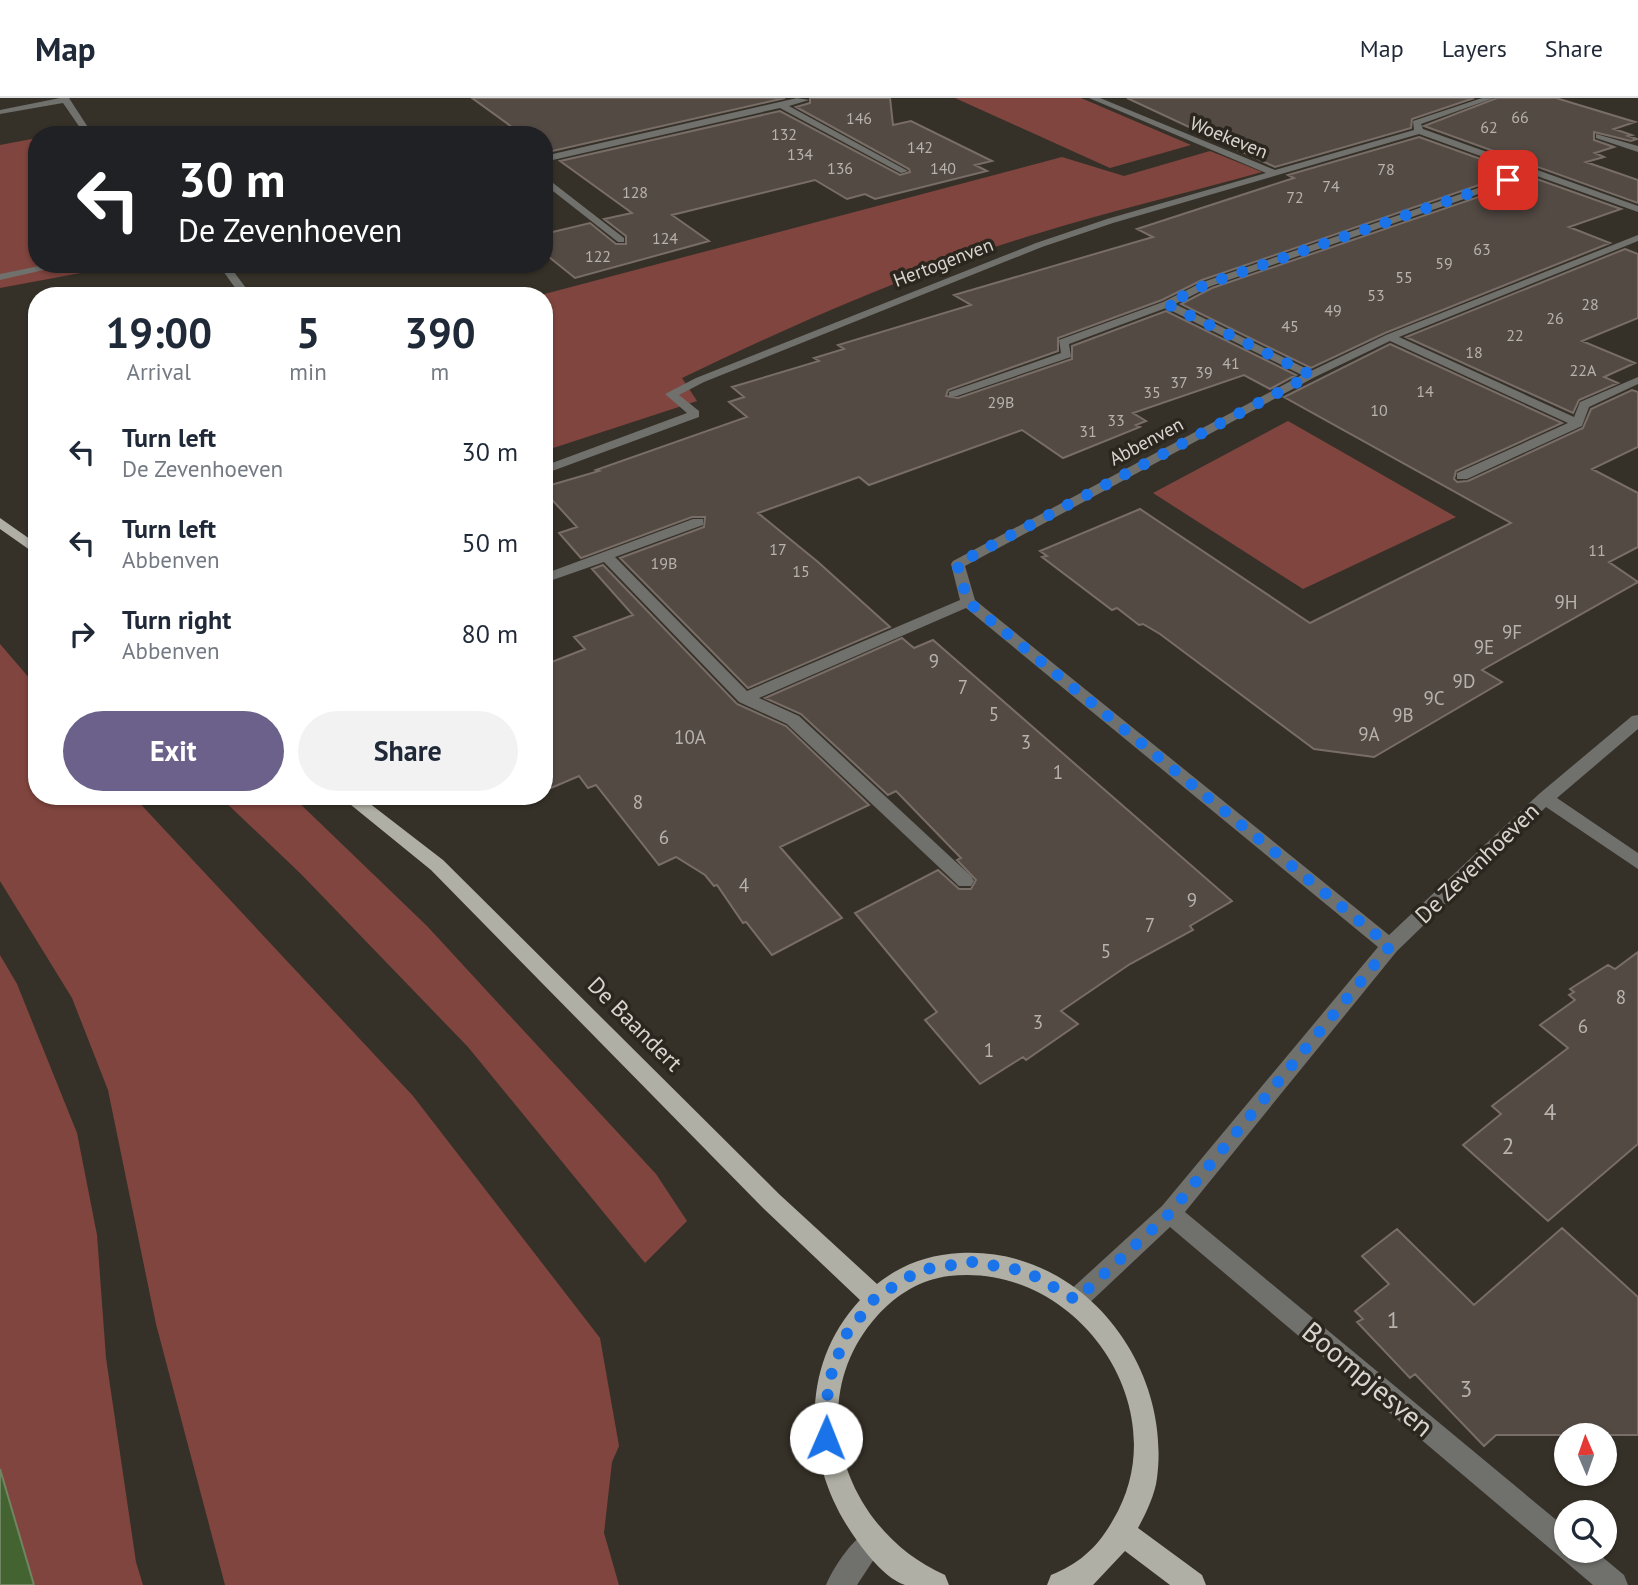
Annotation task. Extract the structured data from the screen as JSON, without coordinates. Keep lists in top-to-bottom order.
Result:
{
  "streets": {
    "main road": ["De Baandert"],
    "street": [
      "Woekeven",
      "Hertogenven",
      "Abbenven",
      "De Zevenhoeven",
      "Boompjesven"
    ]
  },
  "crossings": [
    ["Woekeven", "Hertogenven"],
    ["De Zevenhoeven", "Boompjesven"]
  ],
  "house_numbers": [
    "66",
    "146",
    "62",
    "132",
    "142",
    "134",
    "136",
    "140",
    "78",
    "74",
    "128",
    "72",
    "124",
    "63",
    "122",
    "59",
    "55",
    "53",
    "28",
    "49",
    "26",
    "45",
    "22",
    "18",
    "41",
    "22A",
    "39",
    "37",
    "14",
    "35",
    "29B",
    "10",
    "33",
    "31",
    "17",
    "11",
    "19B",
    "15",
    "9H",
    "9F",
    "9E",
    "9",
    "9D",
    "7",
    "9C",
    "5",
    "9B",
    "9A",
    "10A",
    "3",
    "1",
    "8",
    "6",
    "4",
    "9",
    "7",
    "5",
    "8",
    "3",
    "6",
    "1",
    "4",
    "2",
    "1",
    "3"
  ],
  "north": "top",
  "page": {
    "header": "Map",
    "nav": ["Map", "Layers", "Share"],
    "turn": ["30 m", "De Zevenhoeven"],
    "eta": [
      "19:00",
      "Arrival",
      "5",
      "min",
      "390",
      "m"
    ],
    "list": [
      {
        "name": "Turn left",
        "note": "De Zevenhoeven",
        "value": "30 m"
      },
      {
        "name": "Turn left",
        "note": "Abbenven",
        "value": "50 m"
      },
      {
        "name": "Turn right",
        "note": "Abbenven",
        "value": "80 m"
      }
    ],
    "buttons": ["Exit", "Share"]
  }
}
